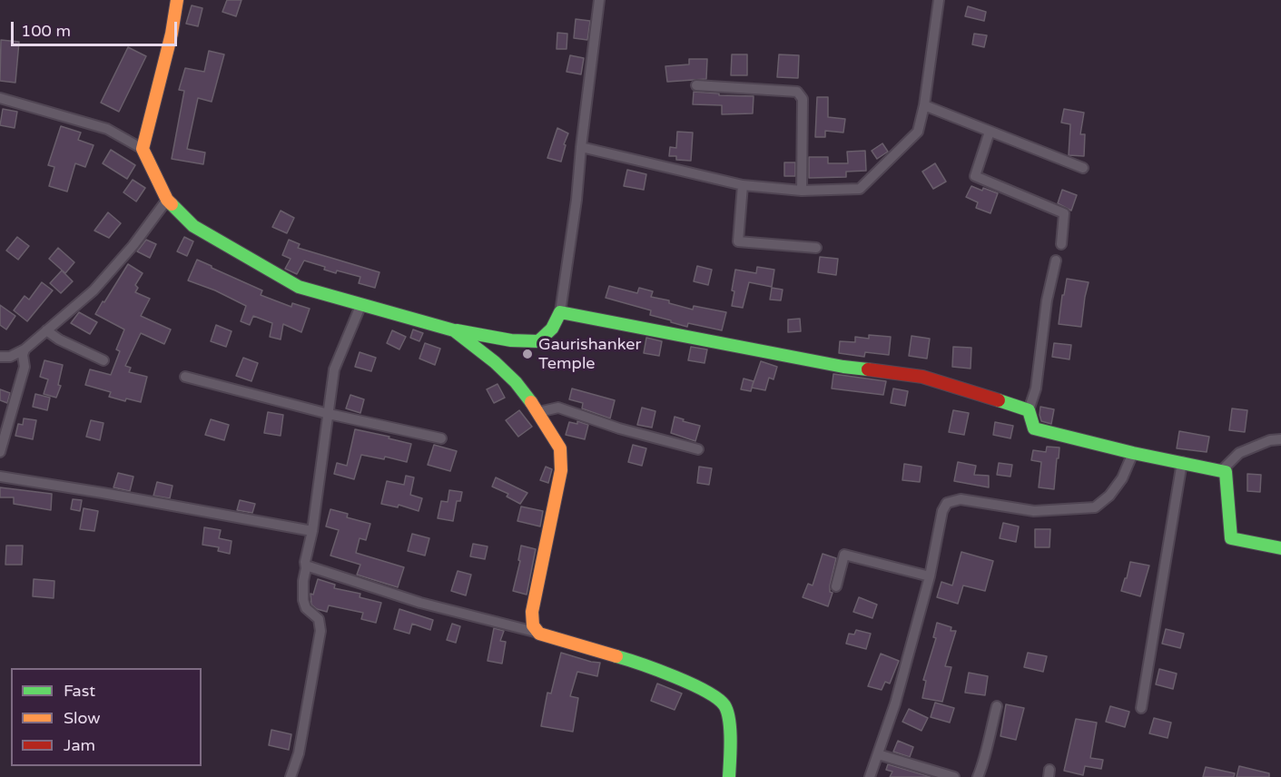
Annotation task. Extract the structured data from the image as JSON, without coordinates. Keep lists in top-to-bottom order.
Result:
{
  "places": ["Gaurishanker Temple"],
  "legend": ["Fast", "Slow", "Jam"],
  "scale_bar": "100 m"
}
